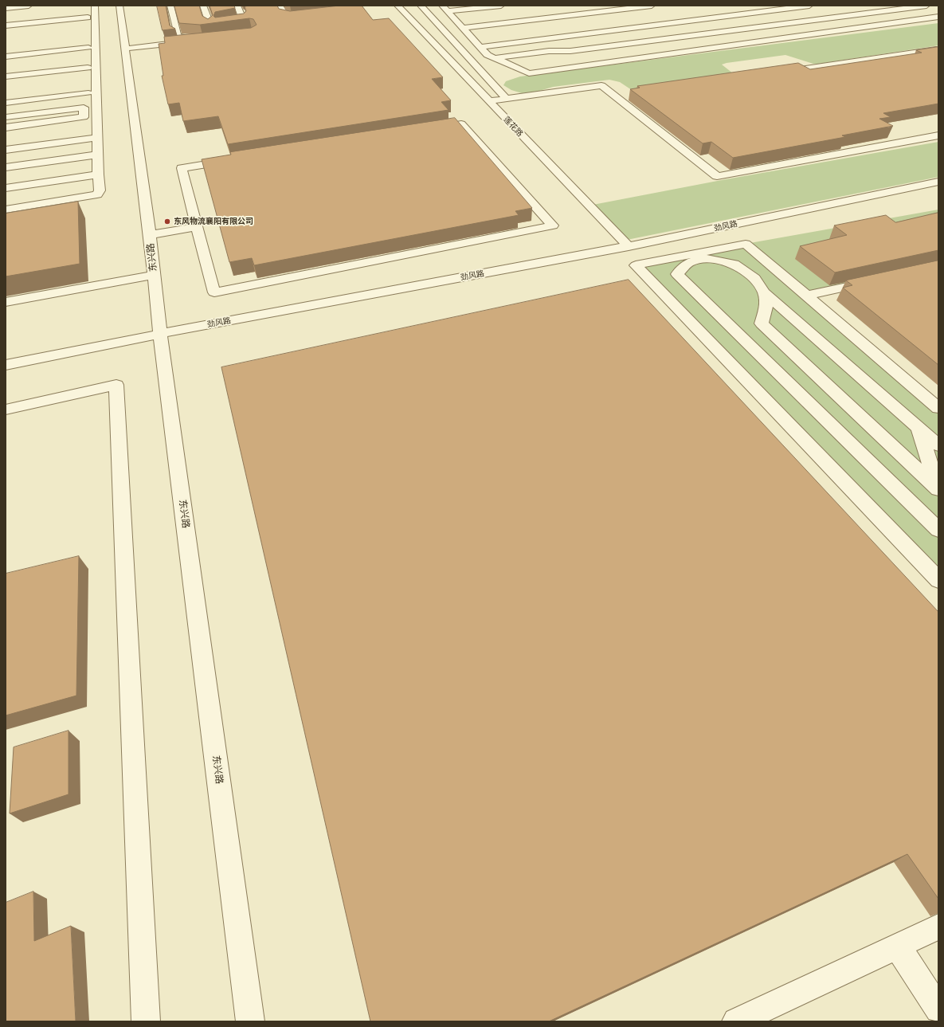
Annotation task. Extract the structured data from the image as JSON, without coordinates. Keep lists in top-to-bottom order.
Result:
{
  "streets": {
    "street": ["莲花路", "劲风路", "东兴路"]
  },
  "crossings": [
    ["莲花路", "劲风路"],
    ["劲风路", "东兴路"]
  ],
  "places": ["东风物流襄阳有限公司"]
}
